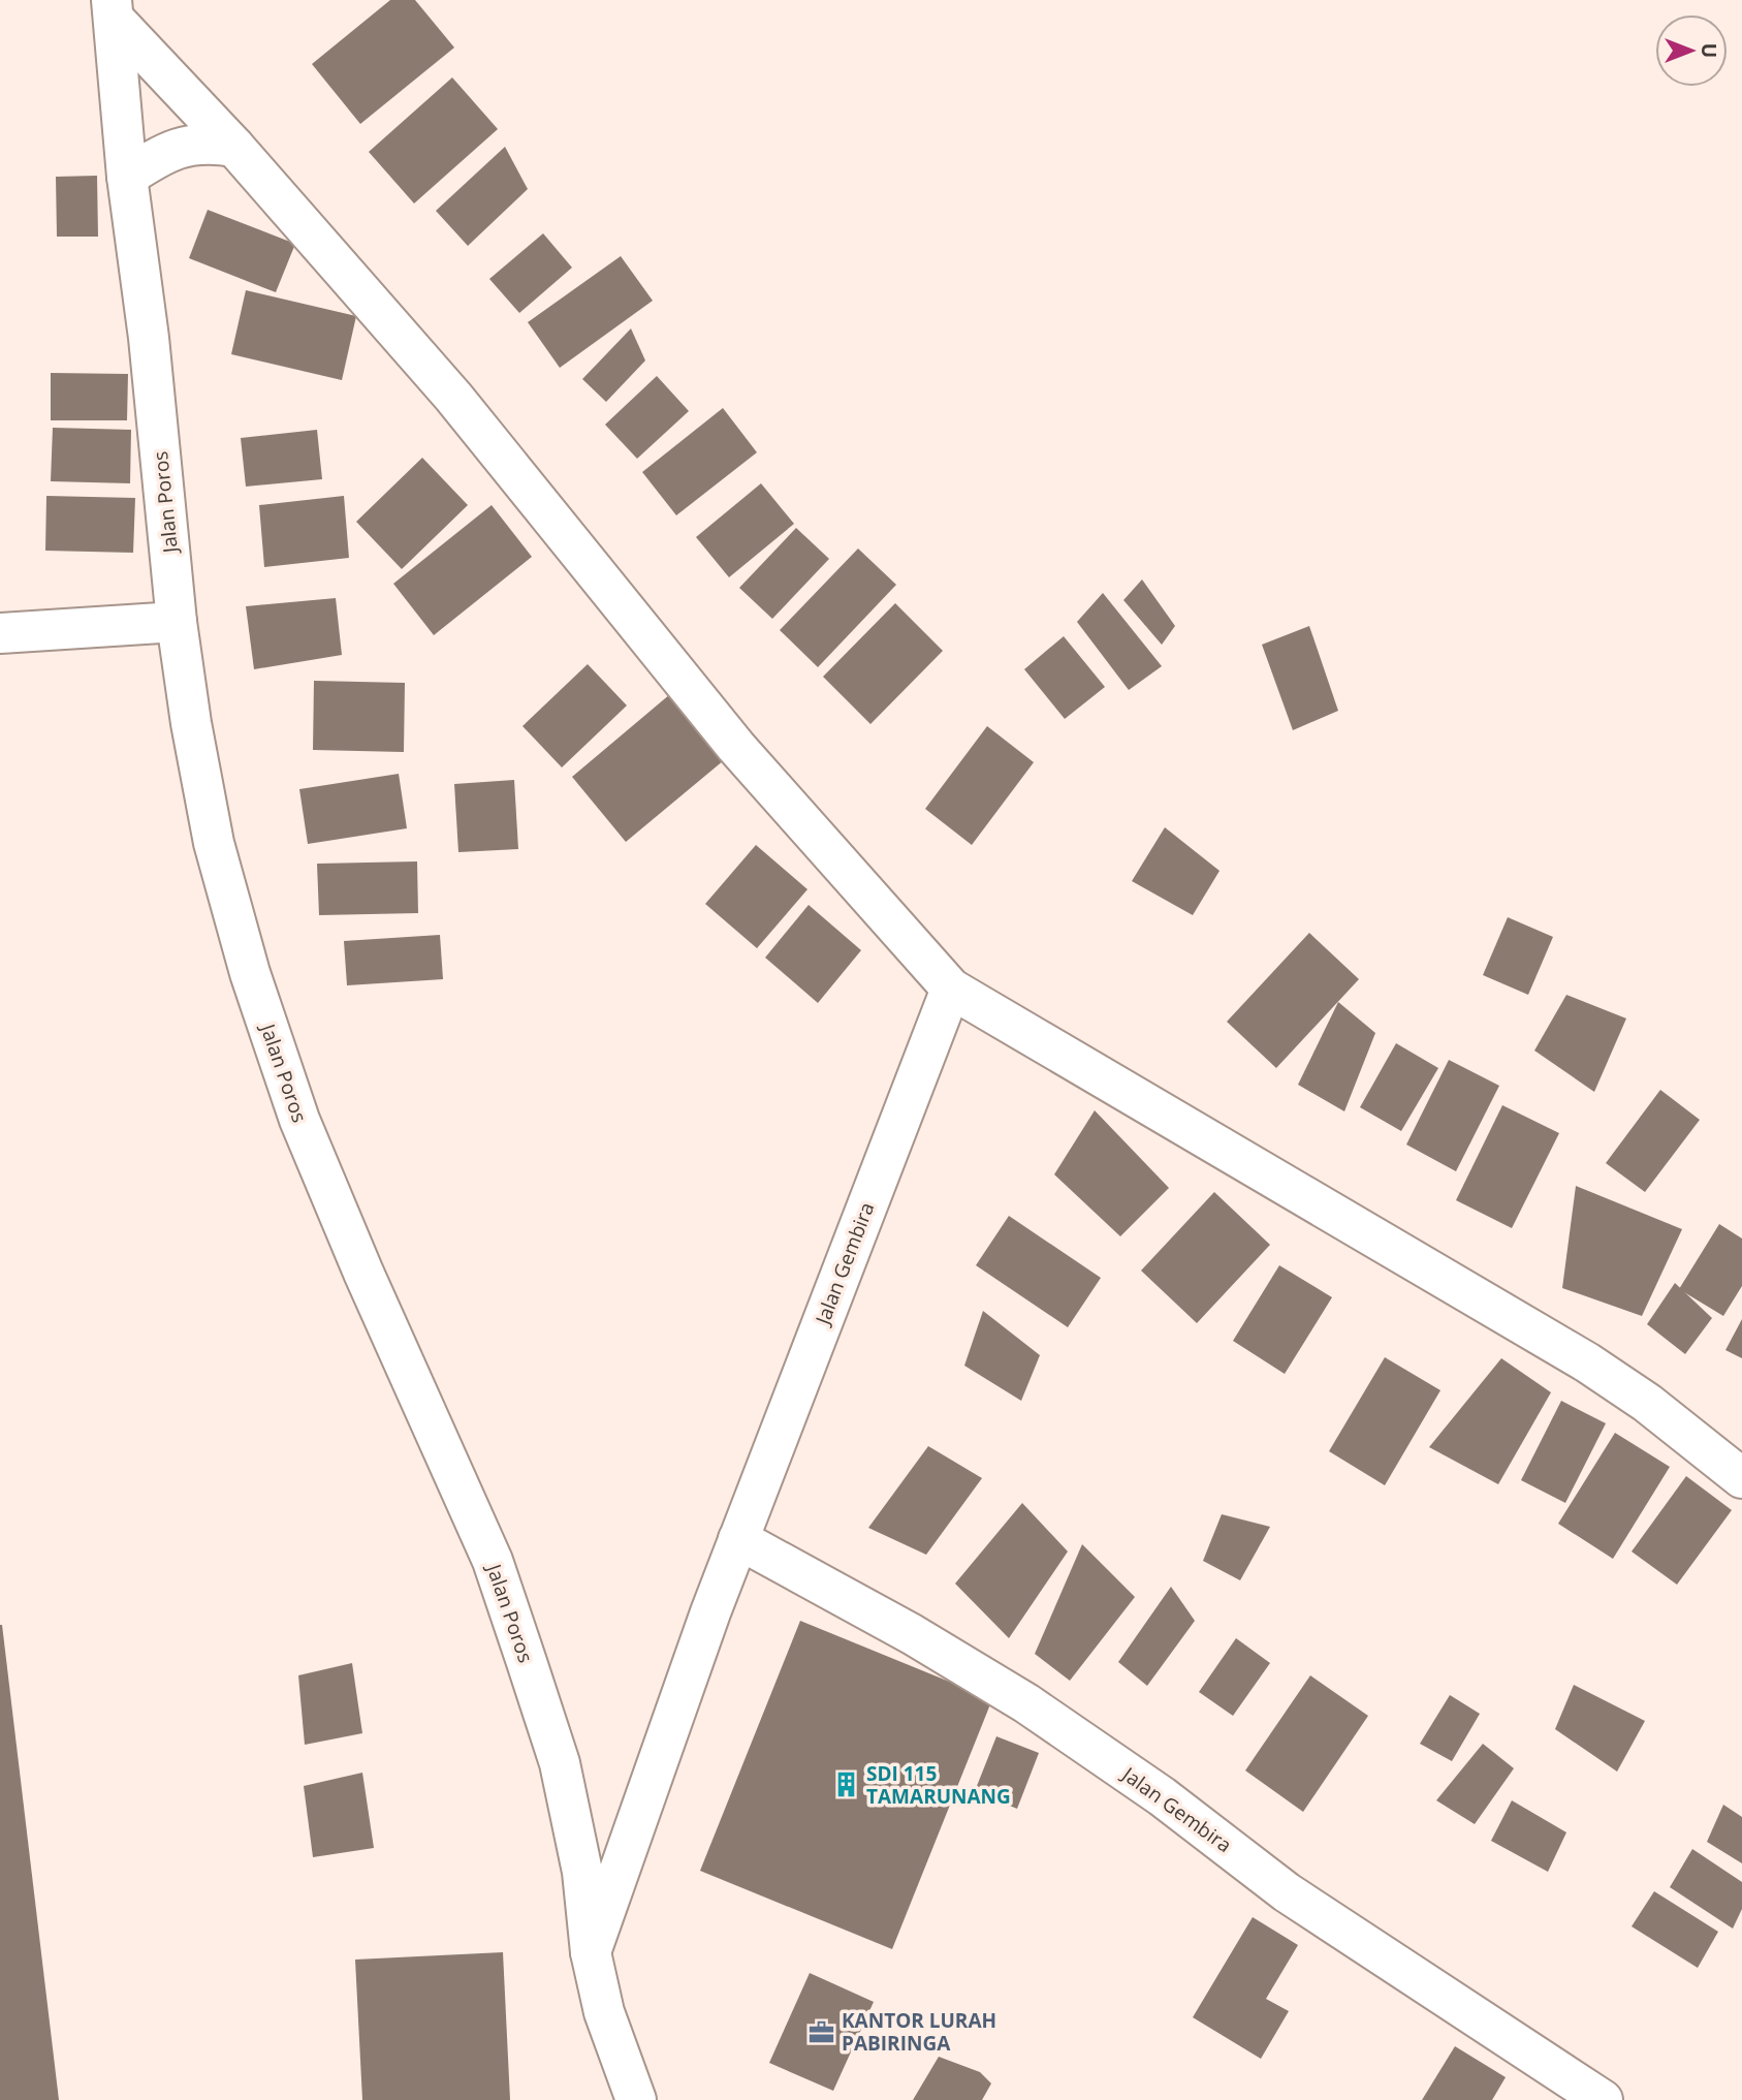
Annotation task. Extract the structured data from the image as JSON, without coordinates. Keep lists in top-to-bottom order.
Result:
{
  "streets": {
    "street": ["Jalan Poros", "Jalan Gembira"]
  },
  "crossings": [
    ["Jalan Poros", "Jalan Gembira"]
  ],
  "places": {
    "building": ["SDI 115 TAMARUNANG"],
    "office": ["KANTOR LURAH PABIRINGA"]
  },
  "north": "right"
}
